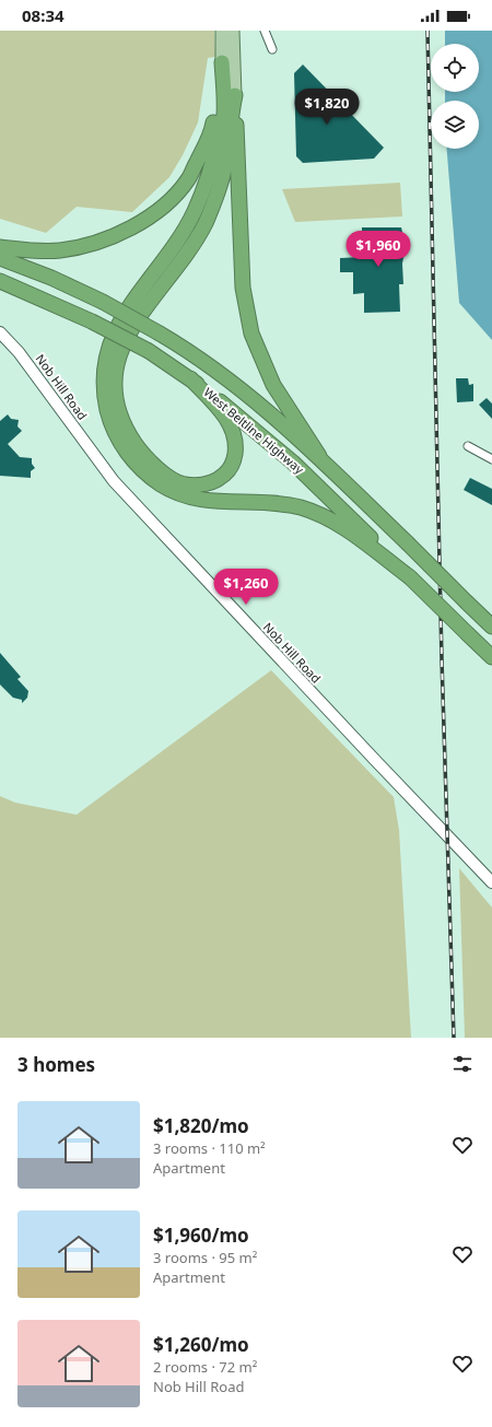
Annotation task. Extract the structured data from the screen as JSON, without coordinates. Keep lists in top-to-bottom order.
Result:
{
  "streets": {
    "highway": ["West Beltline Highway"],
    "street": ["Nob Hill Road"]
  },
  "page": {
    "status": "08:34",
    "price": ["$1,820", "$1,960", "$1,260"],
    "heading": "3 homes",
    "list": [
      {
        "name": "$1,820/mo",
        "note": "3 rooms · 110 m² · Apartment"
      },
      {
        "name": "$1,960/mo",
        "note": "3 rooms · 95 m² · Apartment"
      },
      {
        "name": "$1,260/mo",
        "note": "2 rooms · 72 m² · Nob Hill Road"
      }
    ]
  }
}
